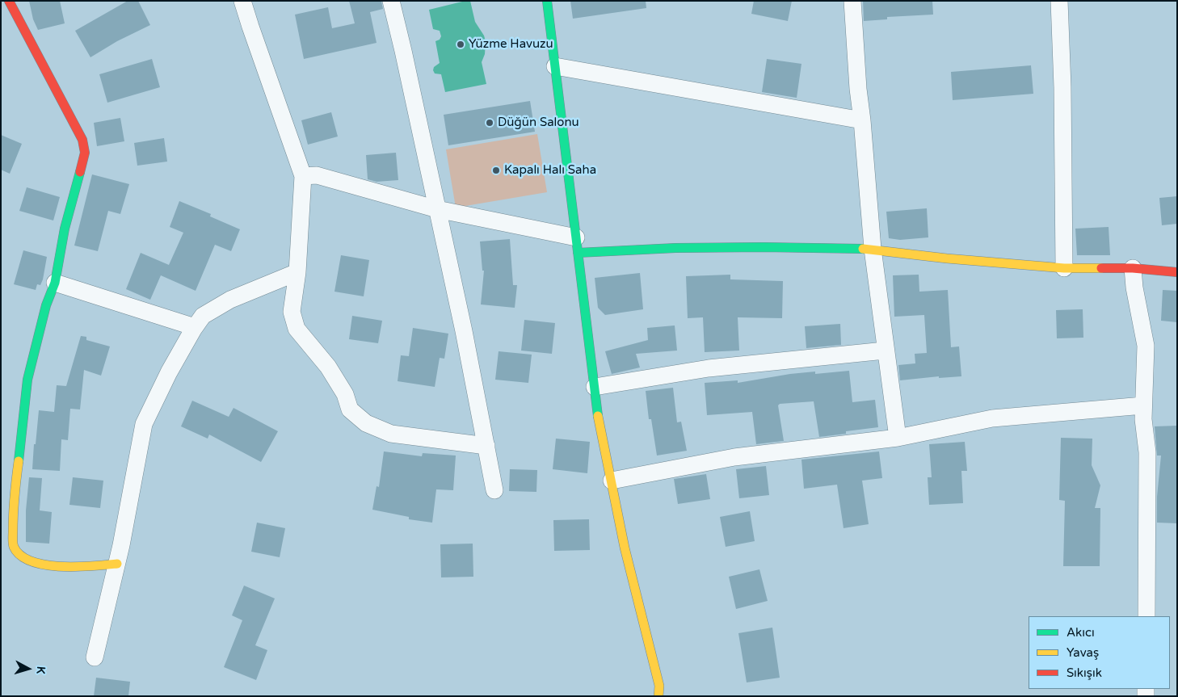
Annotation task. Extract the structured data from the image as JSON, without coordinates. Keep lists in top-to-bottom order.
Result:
{
  "places": ["Yüzme Havuzu", "Düğün Salonu", "Kapalı Halı Saha"],
  "legend": ["Akıcı", "Yavaş", "Sıkışık"],
  "north": "right"
}
